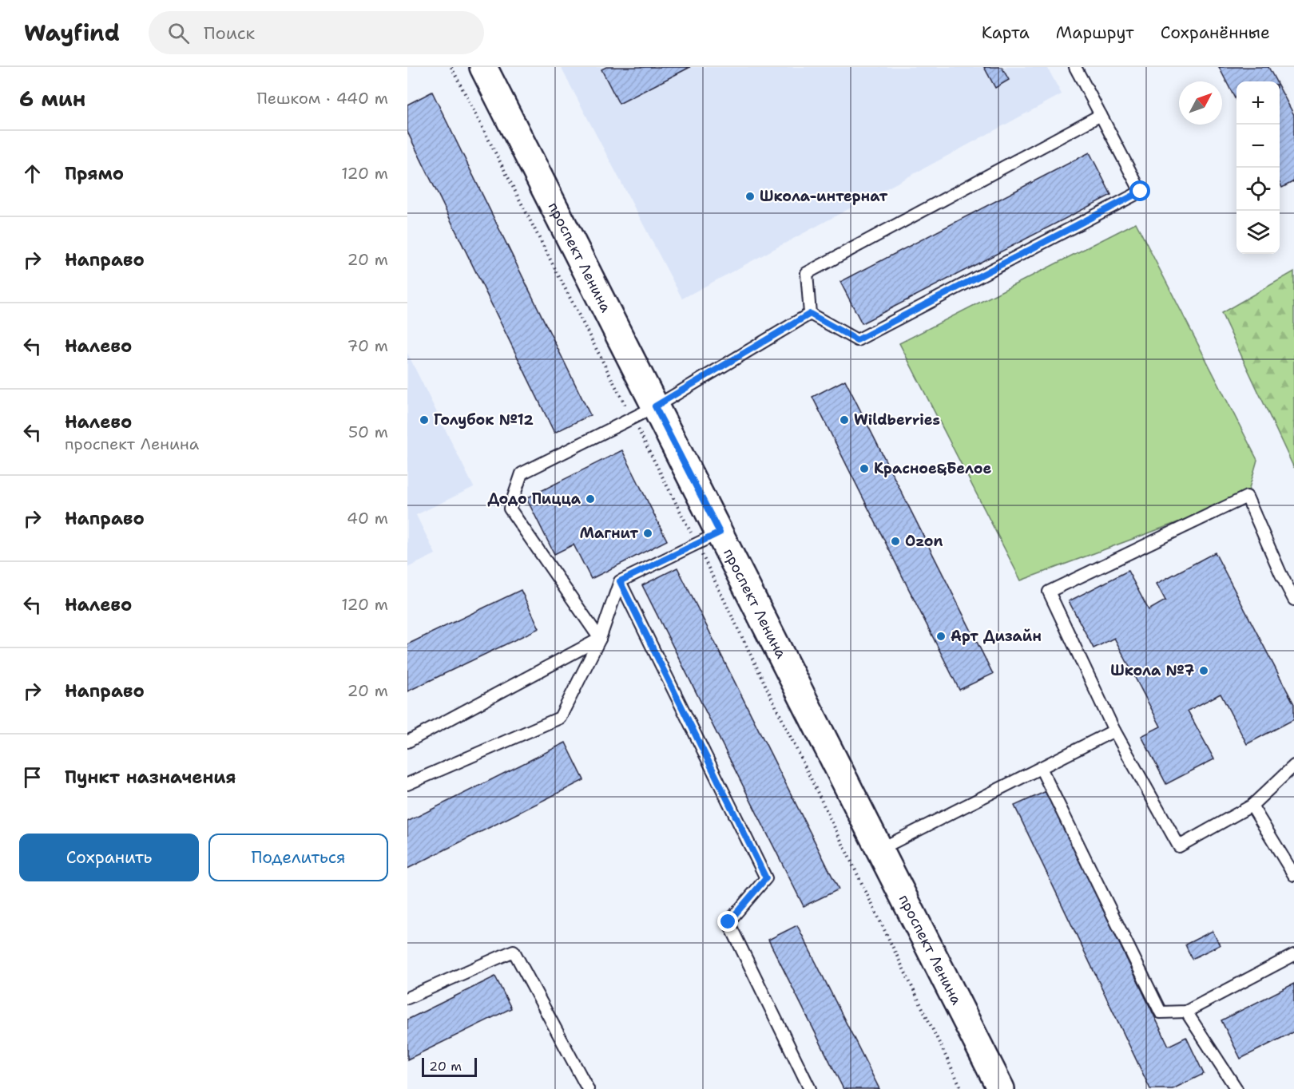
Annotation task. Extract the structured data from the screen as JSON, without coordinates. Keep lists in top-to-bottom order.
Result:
{
  "streets": {
    "street": ["проспект Ленина"]
  },
  "places": [
    "Школа-интернат",
    "Голубок №12",
    "Wildberries",
    "Красное&Белое",
    "Додо Пицца",
    "Магнит",
    "Ozon",
    "Арт Дизайн",
    "Школа №7"
  ],
  "scale_bar": "20 m",
  "north": "top right",
  "page": {
    "header": "Wayfind",
    "search": "Поиск",
    "nav": ["Карта", "Маршрут", "Сохранённые"],
    "heading": ["6 мин", "Пешком · 440 m"],
    "map_buttons": ["+", "−"],
    "list": [
      ["Прямо", "120 m"],
      ["Направо", "20 m"],
      ["Налево", "70 m"],
      ["Налево", "проспект Ленина", "50 m"],
      ["Направо", "40 m"],
      ["Налево", "120 m"],
      ["Направо", "20 m"],
      "Пункт назначения"
    ],
    "buttons": ["Сохранить", "Поделиться"],
    "scale": "20 m"
  }
}
